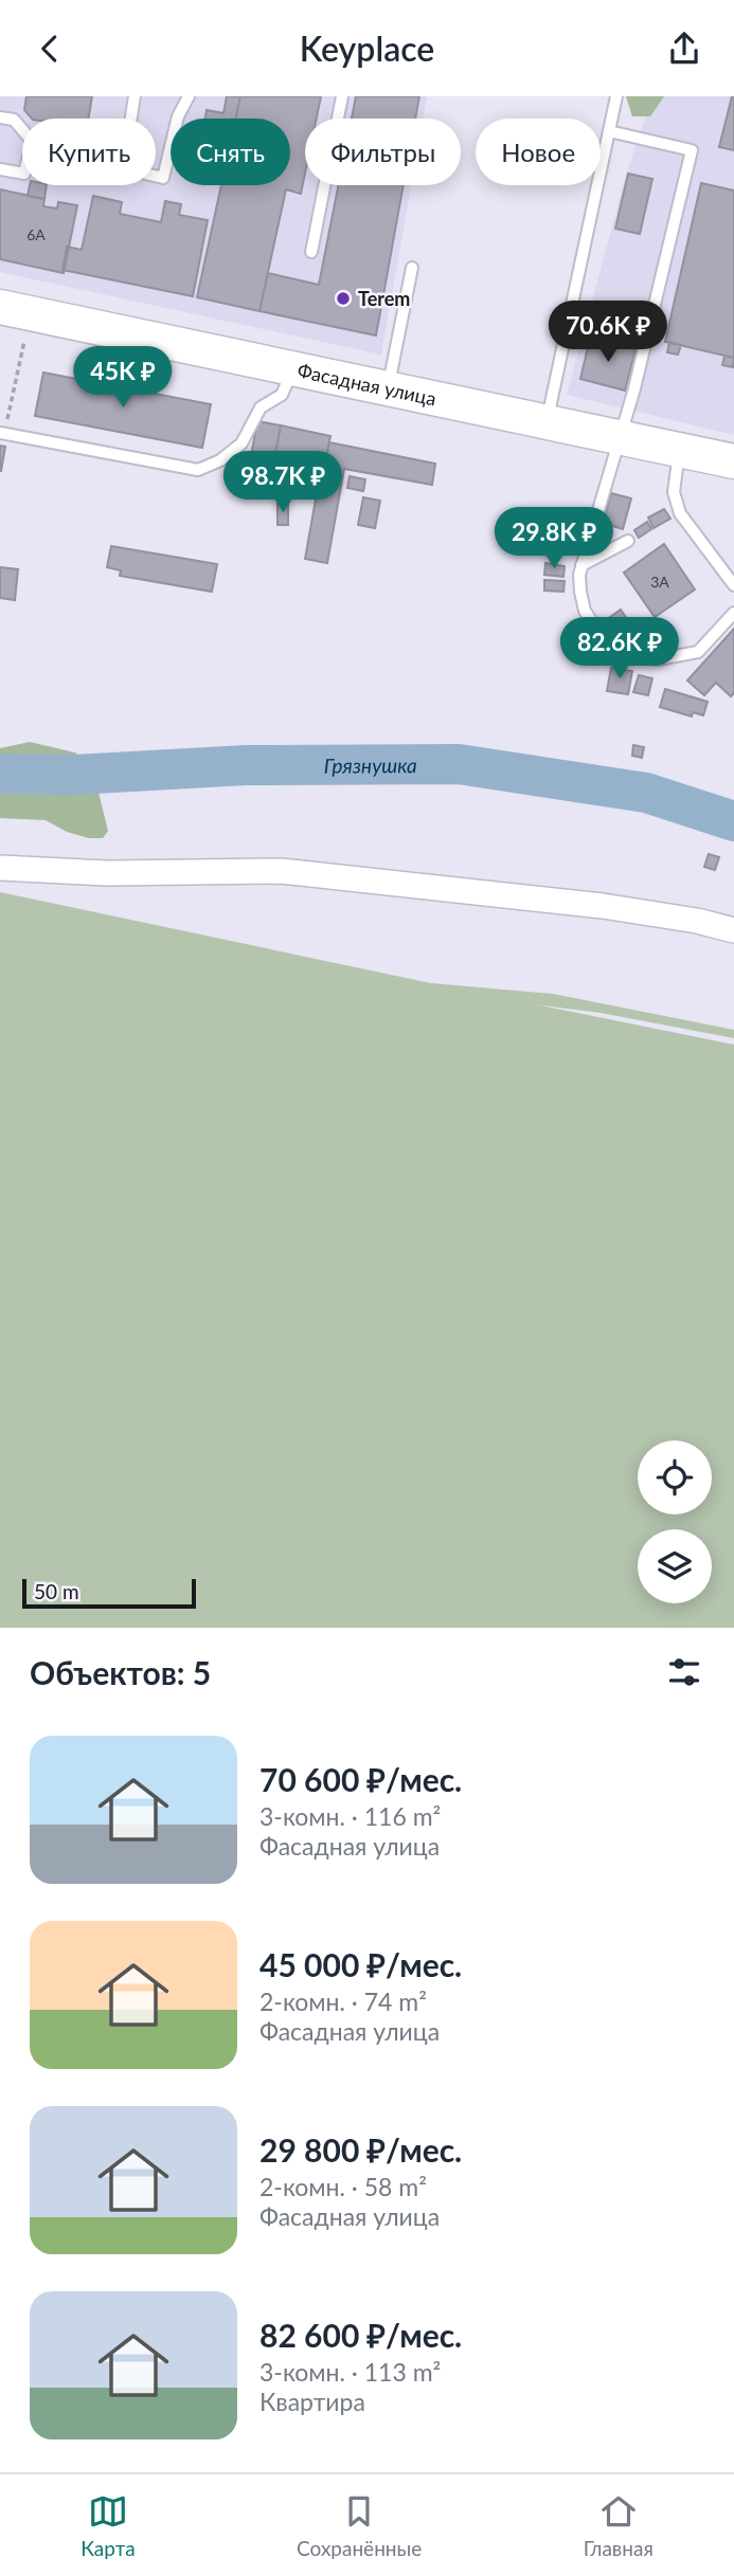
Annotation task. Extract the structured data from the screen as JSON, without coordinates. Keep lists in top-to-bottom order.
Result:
{
  "streets": {
    "main road": ["Фасадная улица"]
  },
  "water": ["Грязнушка"],
  "places": ["Terem"],
  "house_numbers": ["6А", "3А"],
  "scale_bar": "50 m",
  "page": {
    "header": "Keyplace",
    "chip": [
      "Купить",
      "Снять",
      "Фильтры",
      "Новое"
    ],
    "price": [
      "70.6K ₽",
      "45K ₽",
      "98.7K ₽",
      "29.8K ₽",
      "82.6K ₽"
    ],
    "scale": "50 m",
    "heading": "Объектов: 5",
    "list": [
      {
        "name": "70 600 ₽/мес.",
        "note": "3-комн. · 116 m² · Фасадная улица"
      },
      {
        "name": "45 000 ₽/мес.",
        "note": "2-комн. · 74 m² · Фасадная улица"
      },
      {
        "name": "29 800 ₽/мес.",
        "note": "2-комн. · 58 m² · Фасадная улица"
      },
      {
        "name": "82 600 ₽/мес.",
        "note": "3-комн. · 113 m² · Квартира"
      }
    ],
    "tabs": ["Карта", "Сохранённые", "Главная"]
  }
}
